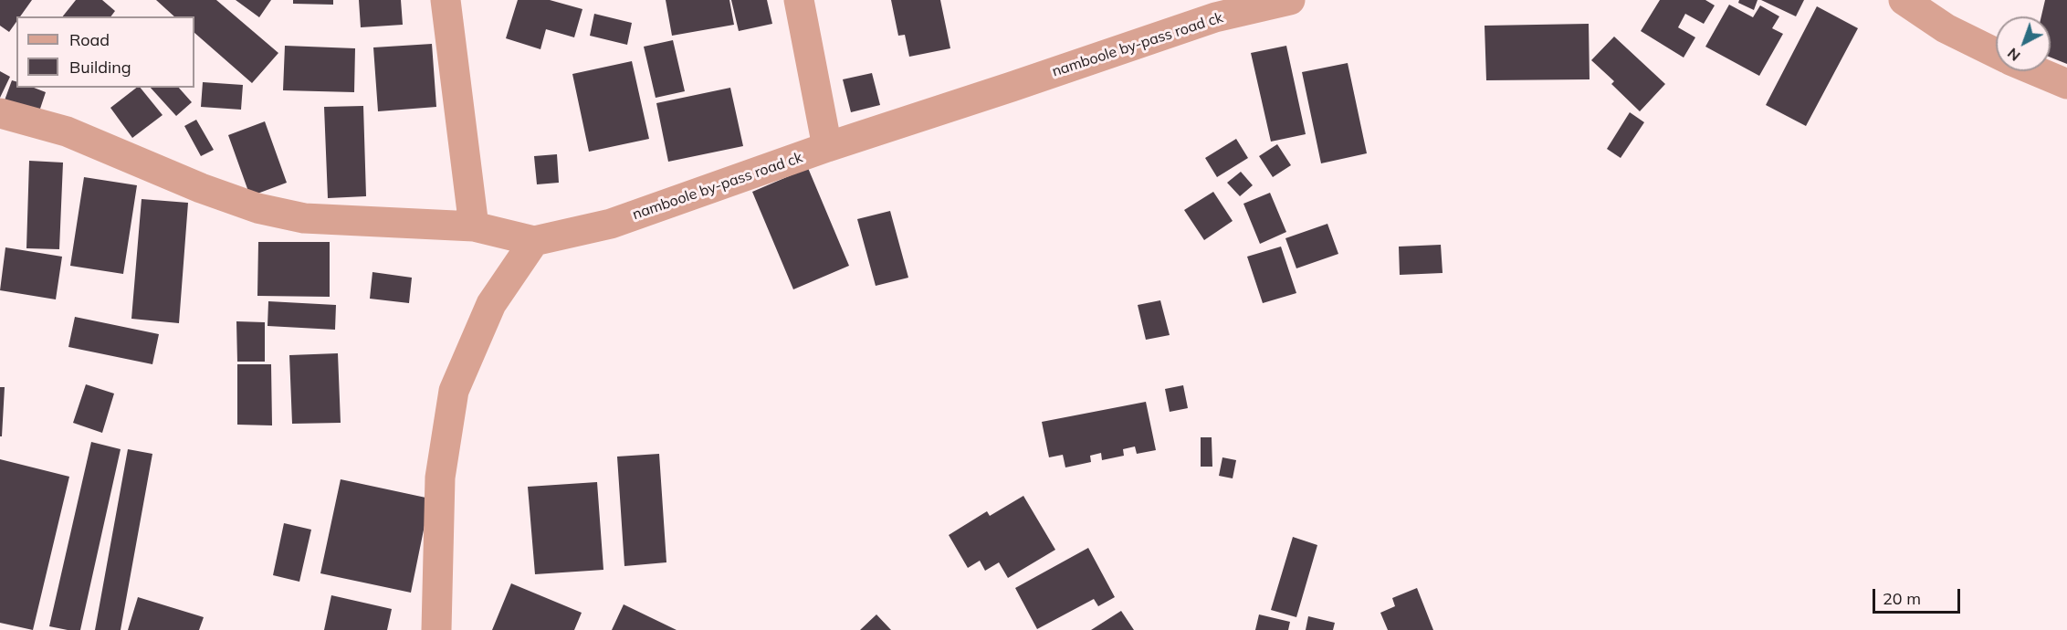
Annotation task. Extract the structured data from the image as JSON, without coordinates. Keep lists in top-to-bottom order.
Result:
{
  "streets": {
    "street": ["namboole by-pass road ck"]
  },
  "legend": ["Road", "Building"],
  "scale_bar": "20 m",
  "north": "bottom left"
}
